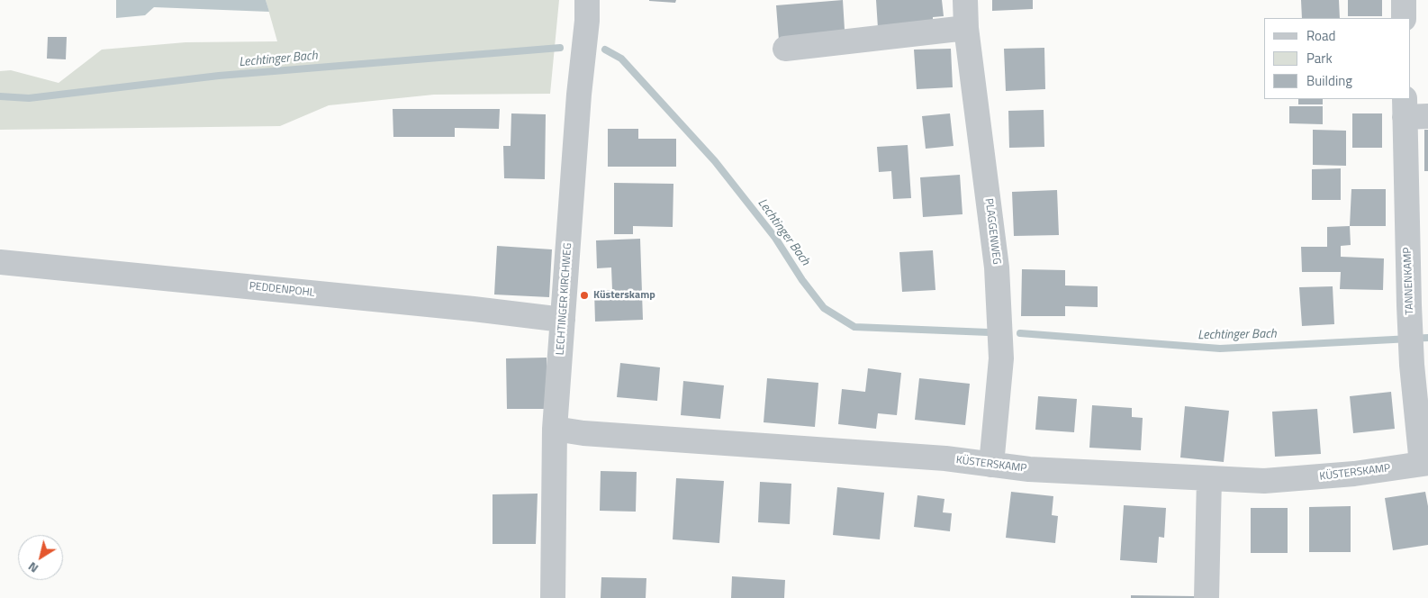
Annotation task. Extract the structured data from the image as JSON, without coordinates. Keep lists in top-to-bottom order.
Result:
{
  "streets": {
    "street": [
      "PLAGGENWEG",
      "TANNENKAMP",
      "PEDDENPOHL",
      "LECHTINGER KIRCHWEG",
      "KÜSTERSKAMP"
    ]
  },
  "crossings": [
    ["PLAGGENWEG", "KÜSTERSKAMP"],
    ["TANNENKAMP", "KÜSTERSKAMP"],
    ["PEDDENPOHL", "LECHTINGER KIRCHWEG"],
    ["LECHTINGER KIRCHWEG", "KÜSTERSKAMP"]
  ],
  "water": ["Lechtinger Bach"],
  "places": ["Küsterskamp"],
  "legend": ["Road", "Park", "Building"],
  "north": "bottom left"
}
